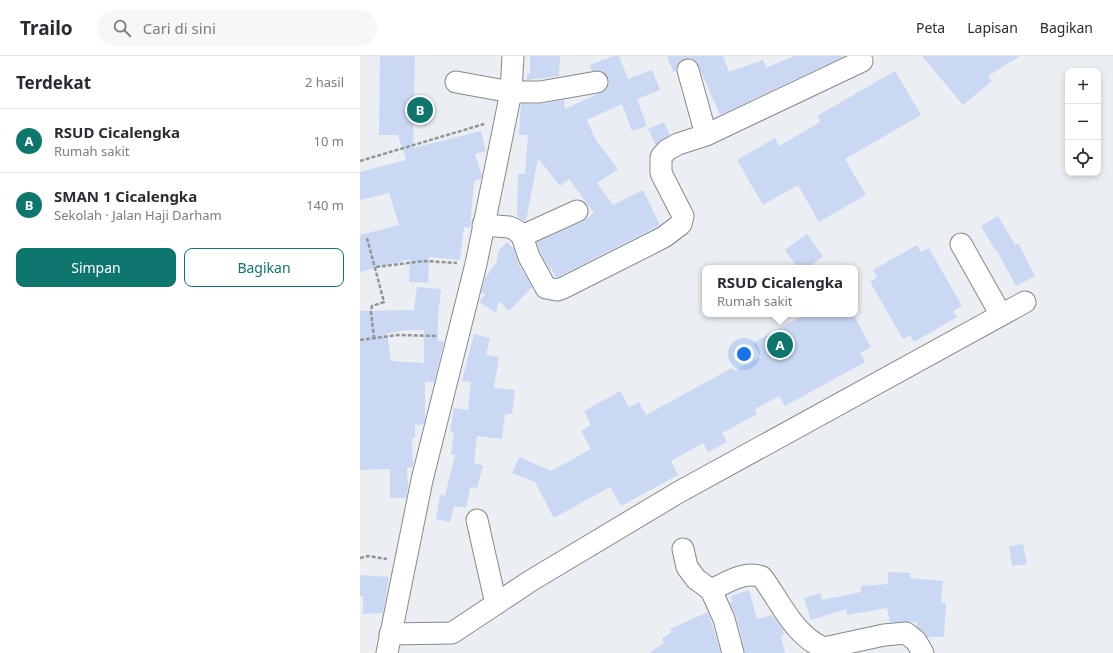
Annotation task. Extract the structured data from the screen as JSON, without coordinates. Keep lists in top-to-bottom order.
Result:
{
  "page": {
    "header": "Trailo",
    "search": "Cari di sini",
    "nav": ["Peta", "Lapisan", "Bagikan"],
    "heading": ["Terdekat", "2 hasil"],
    "map_buttons": ["+", "−"],
    "pins": ["B", "A"],
    "list": [
      {
        "mark": "A",
        "name": "RSUD Cicalengka",
        "note": "Rumah sakit",
        "value": "10 m"
      },
      {
        "mark": "B",
        "name": "SMAN 1 Cicalengka",
        "note": "Sekolah · Jalan Haji Darham",
        "value": "140 m"
      }
    ],
    "buttons": ["Simpan", "Bagikan"],
    "popup": ["RSUD Cicalengka", "Rumah sakit"]
  }
}
